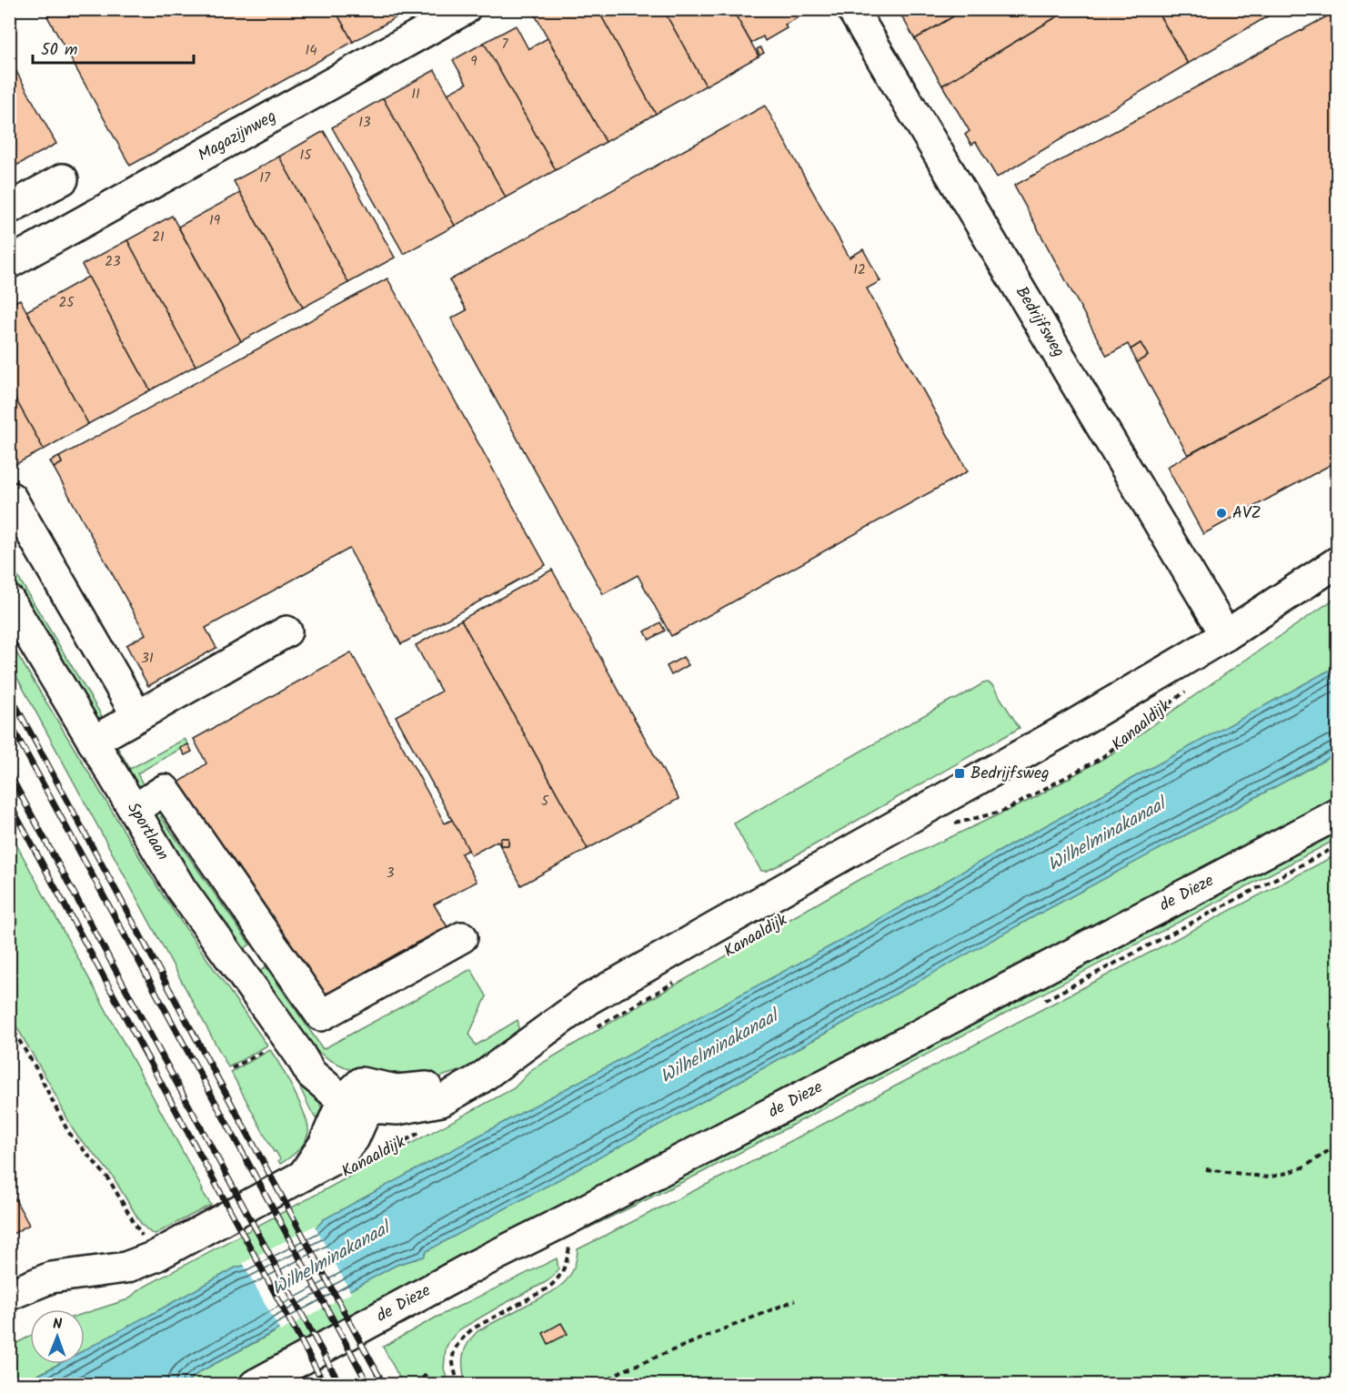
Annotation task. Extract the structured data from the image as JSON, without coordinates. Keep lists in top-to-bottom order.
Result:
{
  "streets": {
    "street": [
      "Magazijnweg",
      "Bedrijfsweg",
      "Kanaaldijk",
      "Sportlaan",
      "de Dieze"
    ]
  },
  "crossings": [
    ["Bedrijfsweg", "Kanaaldijk"],
    ["Kanaaldijk", "Sportlaan"]
  ],
  "water": ["Wilhelminakanaal"],
  "places": {
    "other": ["AVZ"],
    "transit": ["Bedrijfsweg"]
  },
  "house_numbers": [
    "7",
    "14",
    "9",
    "11",
    "13",
    "15",
    "17",
    "19",
    "21",
    "23",
    "12",
    "25",
    "31",
    "5",
    "3"
  ],
  "scale_bar": "50 m",
  "north": "top"
}
